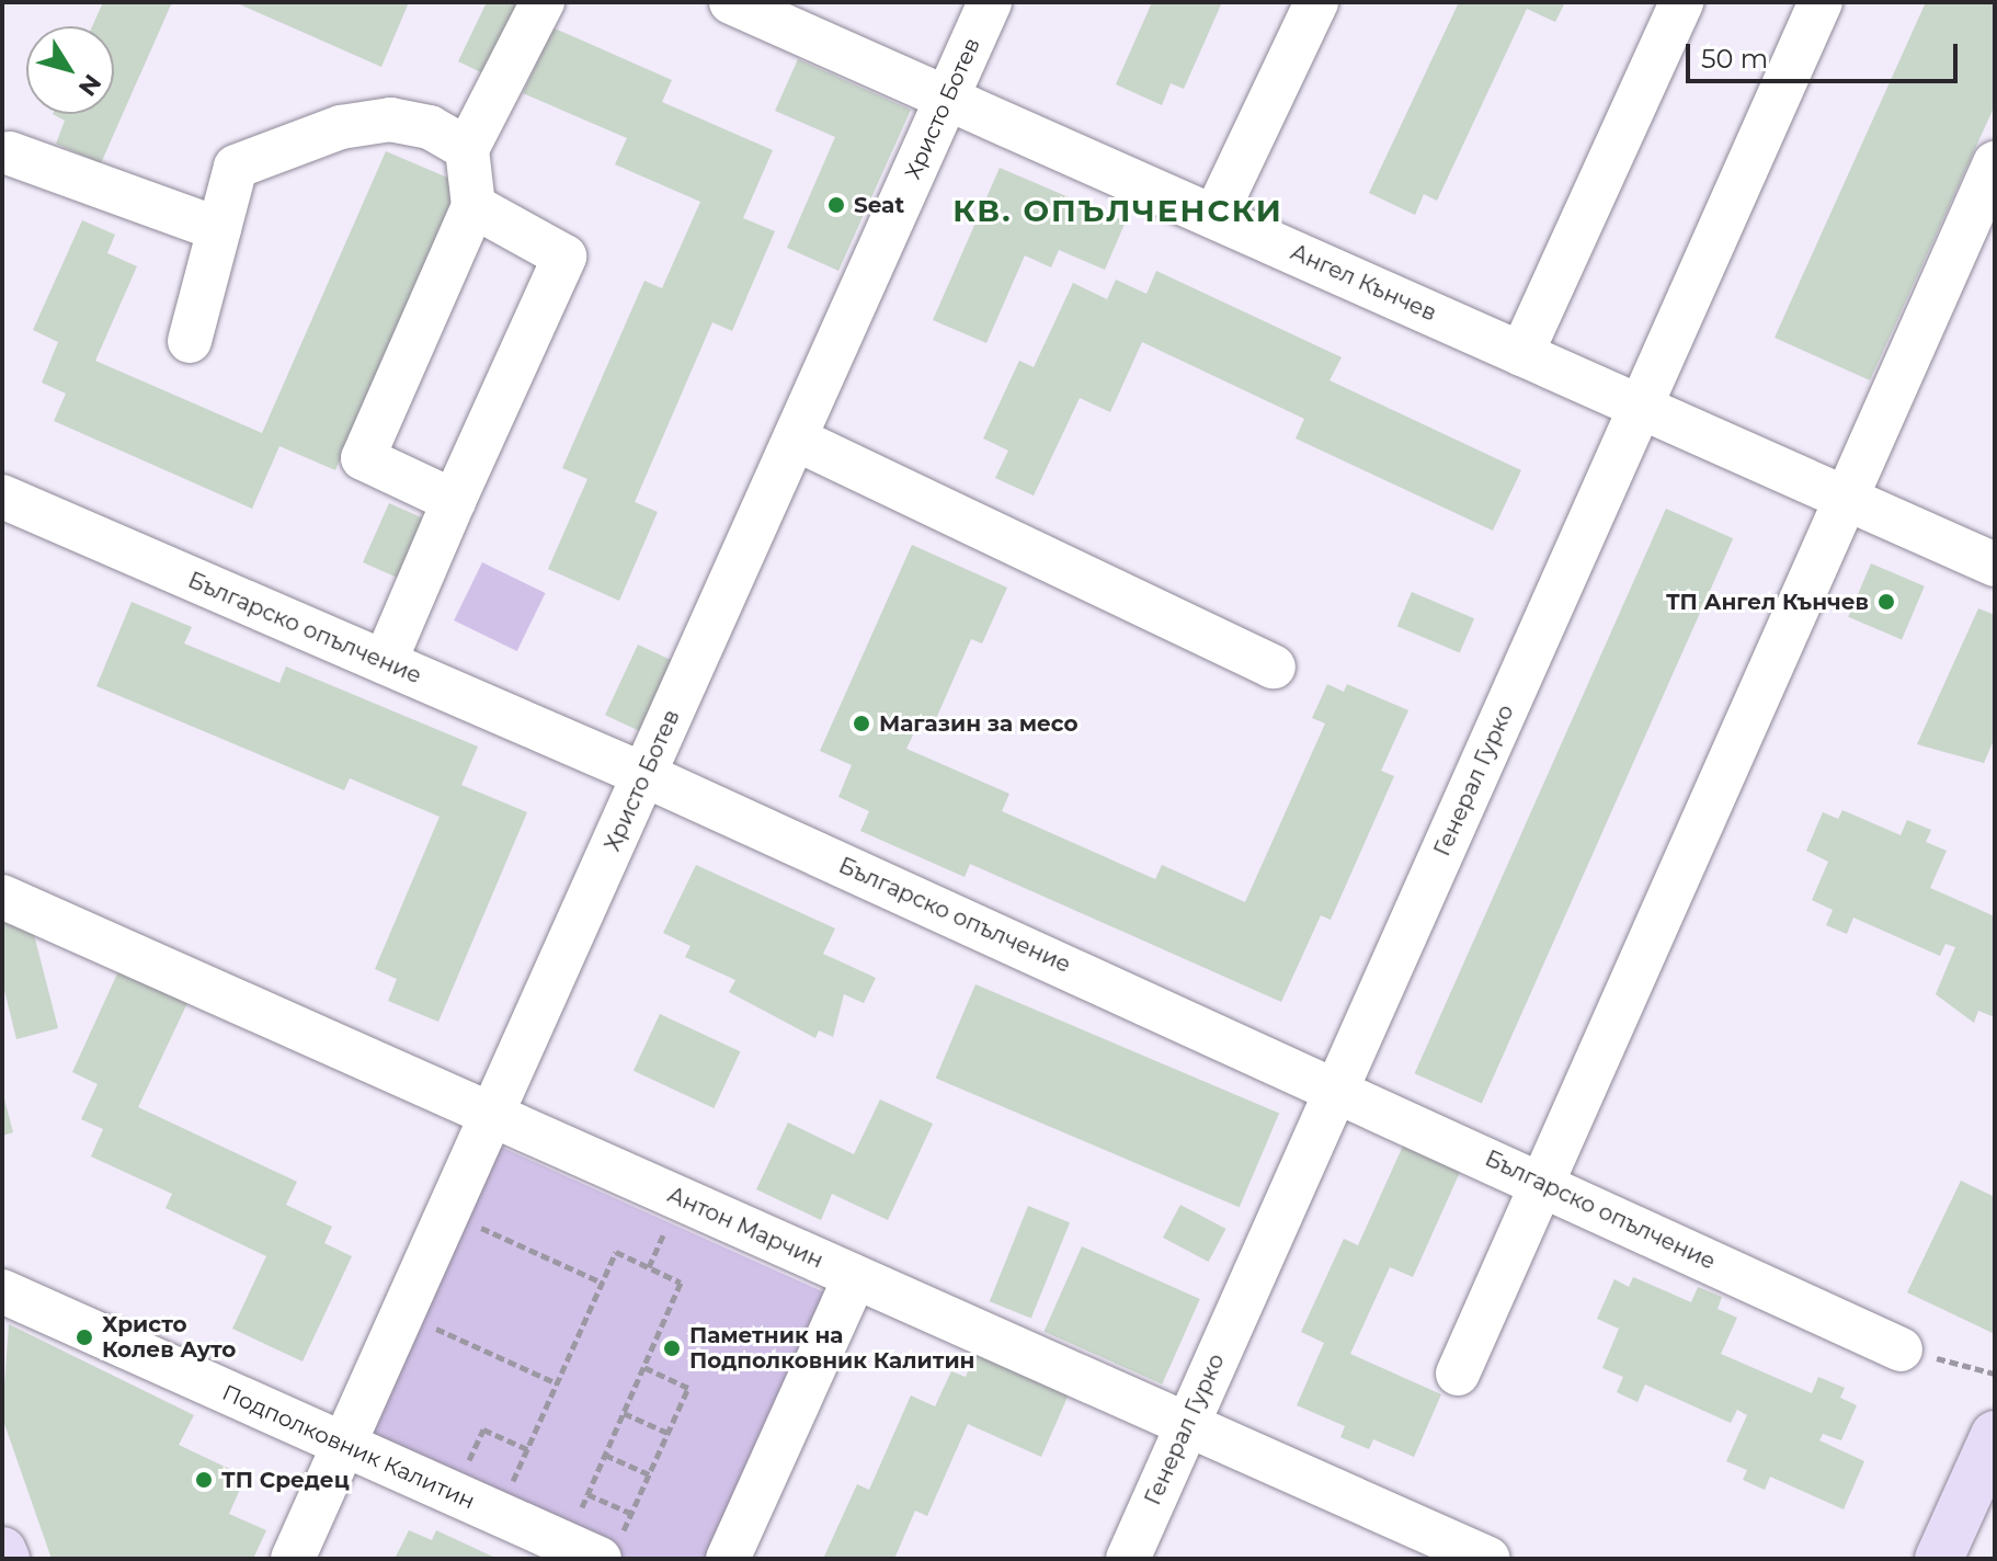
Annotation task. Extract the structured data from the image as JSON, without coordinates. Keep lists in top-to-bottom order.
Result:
{
  "streets": {
    "street": [
      "Христо Ботев",
      "Ангел Кънчев",
      "Българско опълчение",
      "Генерал Гурко",
      "Антон Марчин",
      "Подполковник Калитин"
    ]
  },
  "crossings": [
    ["Христо Ботев", "Ангел Кънчев"],
    ["Христо Ботев", "Българско опълчение"],
    ["Христо Ботев", "Антон Марчин"],
    ["Христо Ботев", "Подполковник Калитин"],
    ["Ангел Кънчев", "Генерал Гурко"],
    ["Българско опълчение", "Генерал Гурко"],
    ["Генерал Гурко", "Антон Марчин"]
  ],
  "districts": ["КВ. ОПЪЛЧЕНСКИ"],
  "places": [
    "Seat",
    "ТП Ангел Кънчев",
    "Магазин за месо",
    "Христо Колев Ауто",
    "Паметник на Подполковник Калитин",
    "ТП Средец"
  ],
  "scale_bar": "50 m",
  "north": "bottom right"
}
